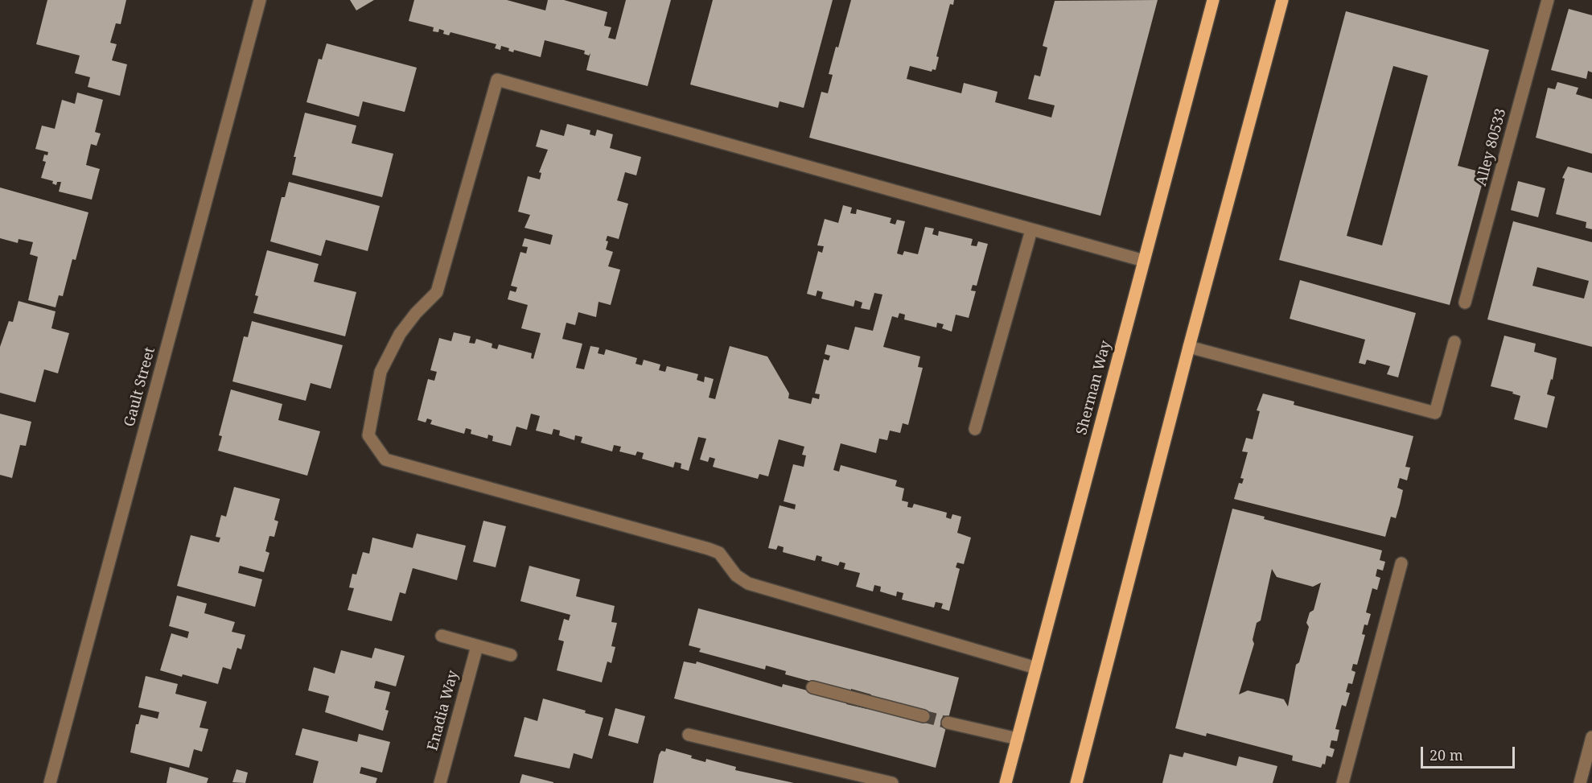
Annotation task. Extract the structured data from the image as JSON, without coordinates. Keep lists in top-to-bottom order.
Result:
{
  "streets": {
    "main road": ["Sherman Way"],
    "street": ["Alley 80533", "Gault Street", "Enadia Way"]
  },
  "scale_bar": "20 m"
}
